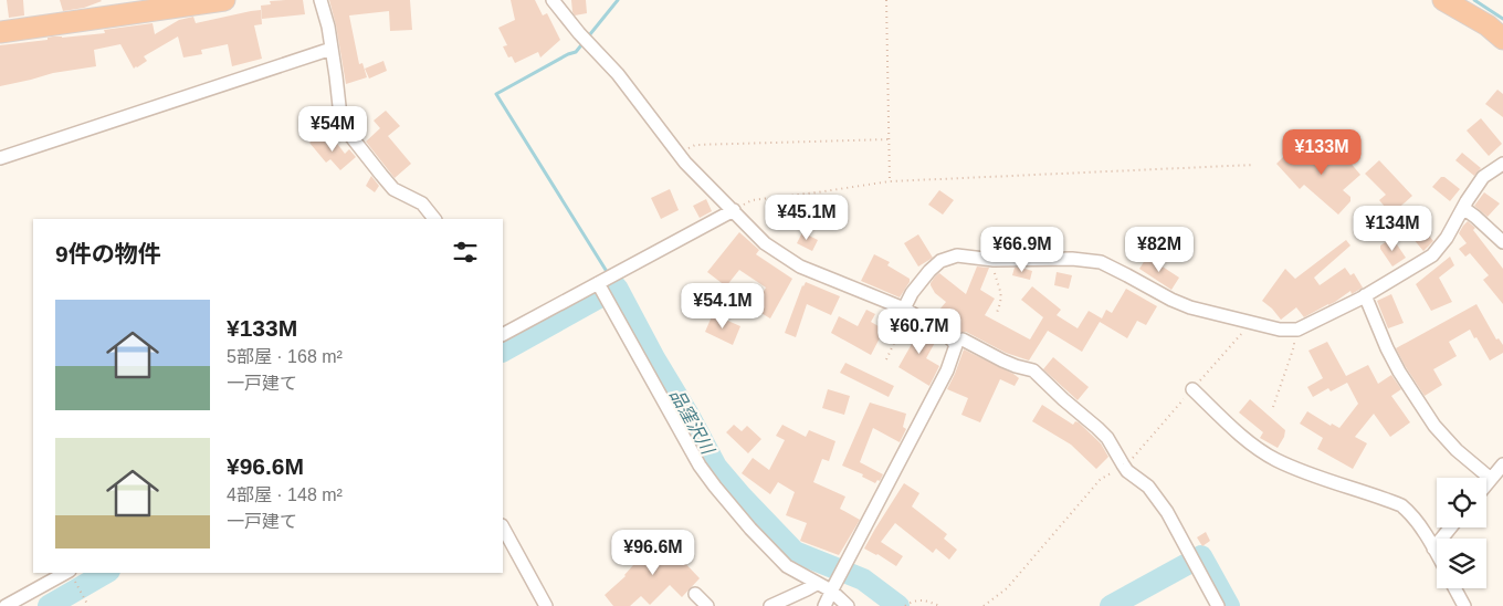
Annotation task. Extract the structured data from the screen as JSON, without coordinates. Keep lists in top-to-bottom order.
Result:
{
  "water": ["品窪沢川"],
  "page": {
    "price": [
      "¥54M",
      "¥133M",
      "¥45.1M",
      "¥134M",
      "¥66.9M",
      "¥82M",
      "¥54.1M",
      "¥60.7M",
      "¥96.6M"
    ],
    "heading": "9件の物件",
    "list": [
      {
        "name": "¥133M",
        "note": "5部屋 · 168 m² · 一戸建て"
      },
      {
        "name": "¥96.6M",
        "note": "4部屋 · 148 m² · 一戸建て"
      }
    ]
  }
}
